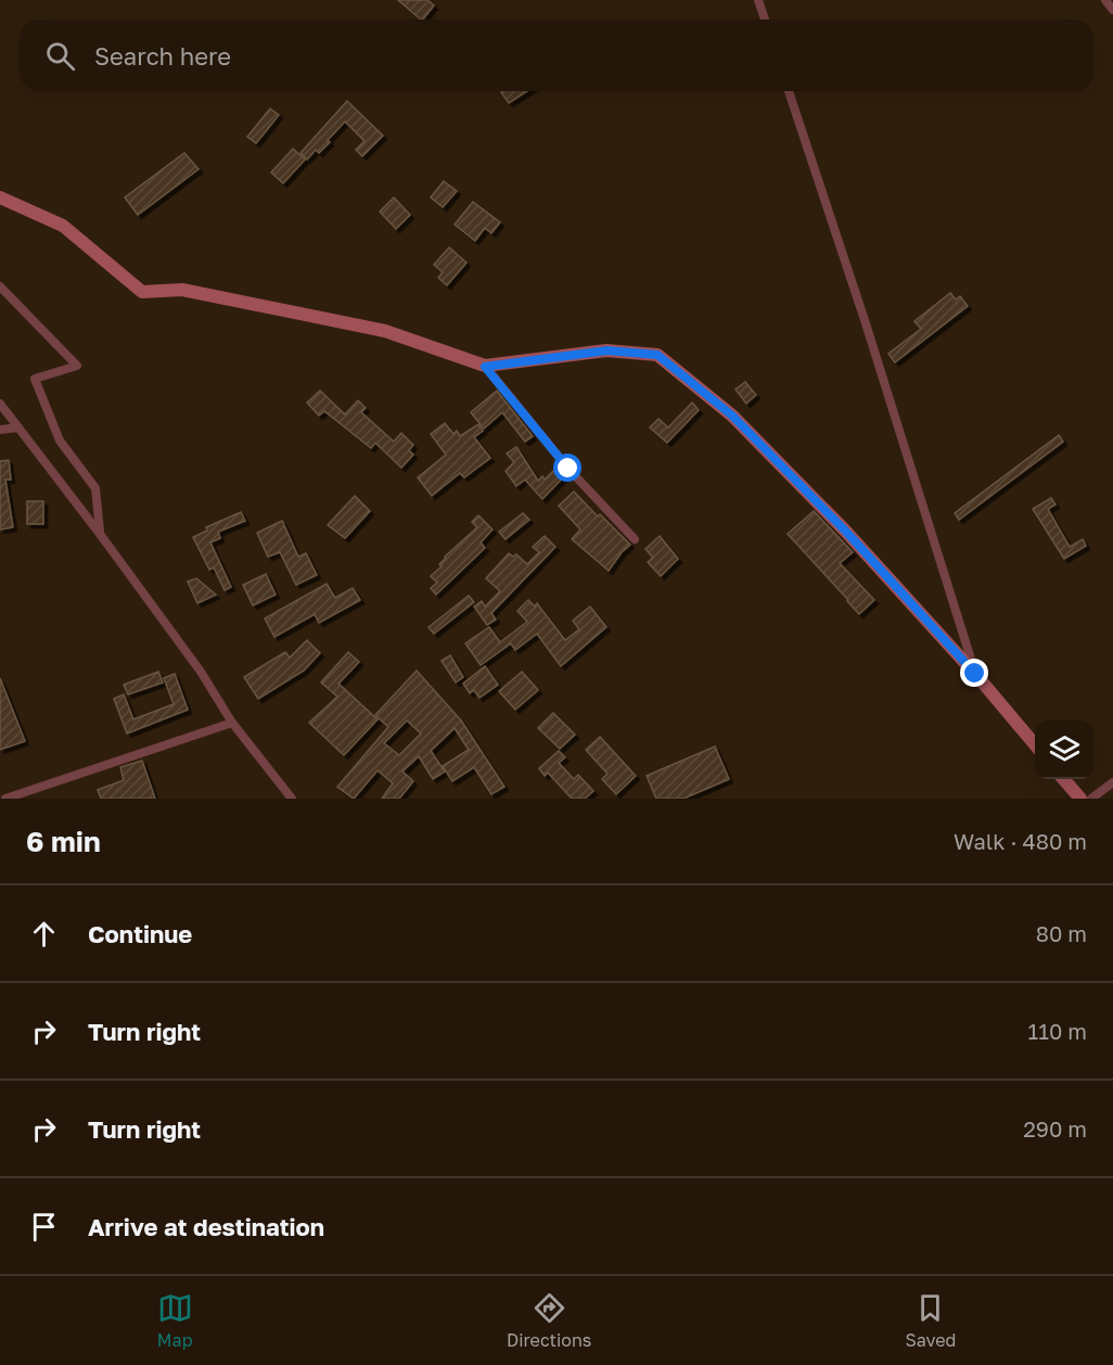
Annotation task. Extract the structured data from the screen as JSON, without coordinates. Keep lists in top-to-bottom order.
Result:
{
  "page": {
    "search": "Search here",
    "heading": ["6 min", "Walk · 480 m"],
    "list": [
      ["Continue", "80 m"],
      ["Turn right", "110 m"],
      ["Turn right", "290 m"],
      "Arrive at destination"
    ],
    "nav": ["Map", "Directions", "Saved"]
  }
}
